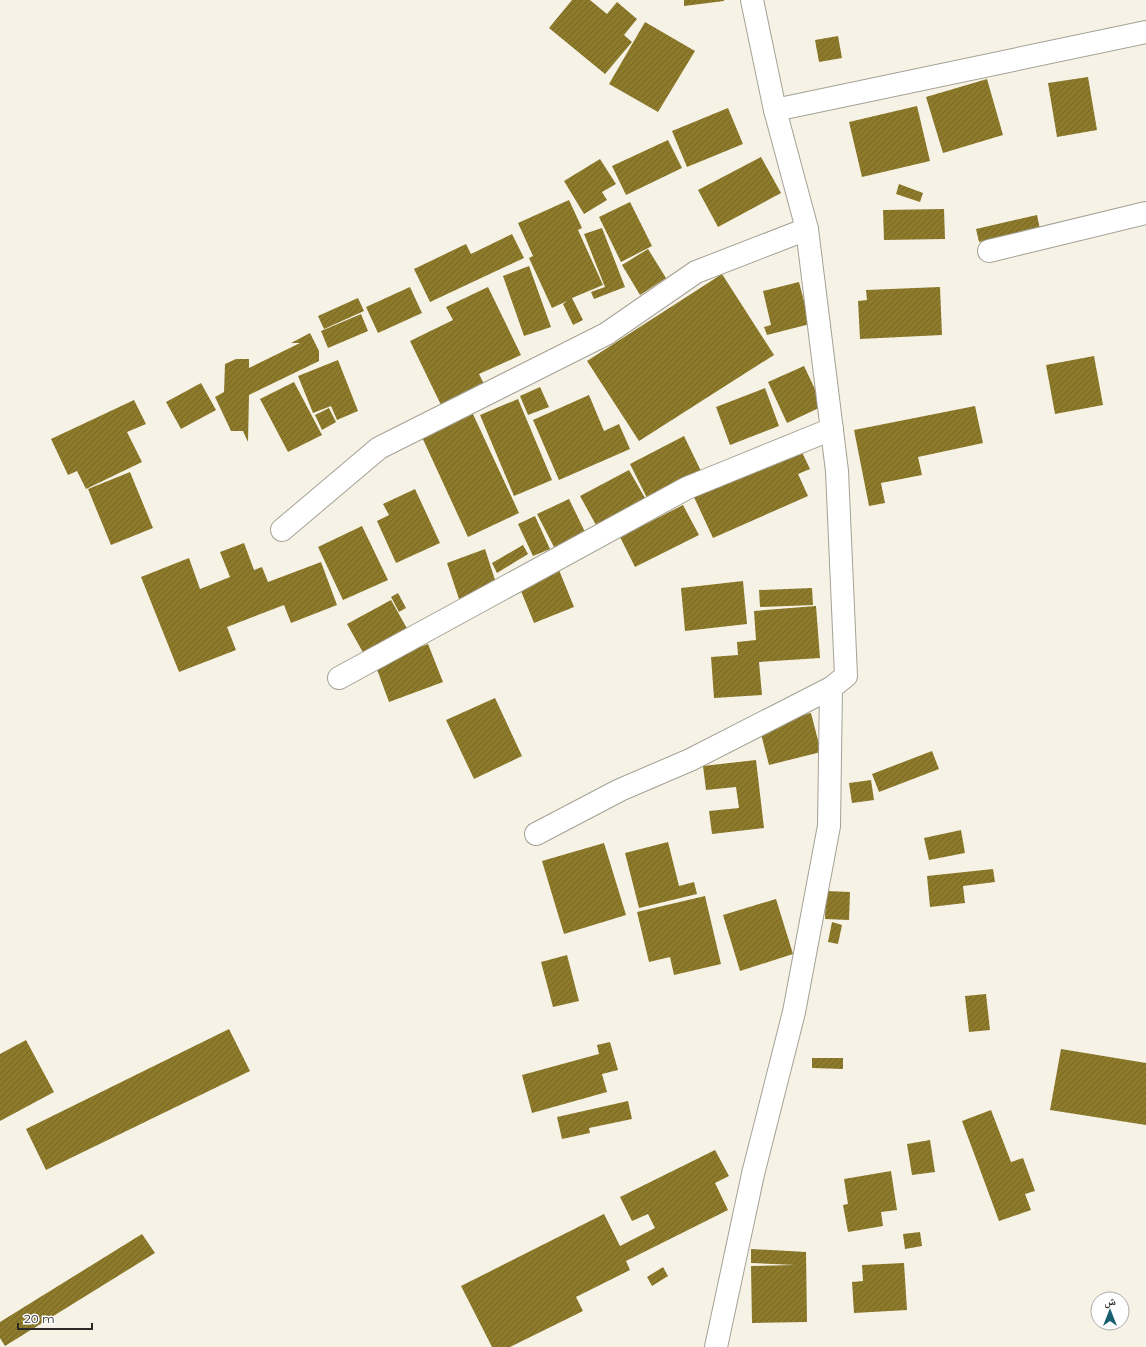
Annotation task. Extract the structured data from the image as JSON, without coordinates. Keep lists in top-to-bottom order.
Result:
{
  "scale_bar": "20 m",
  "north": "top"
}
